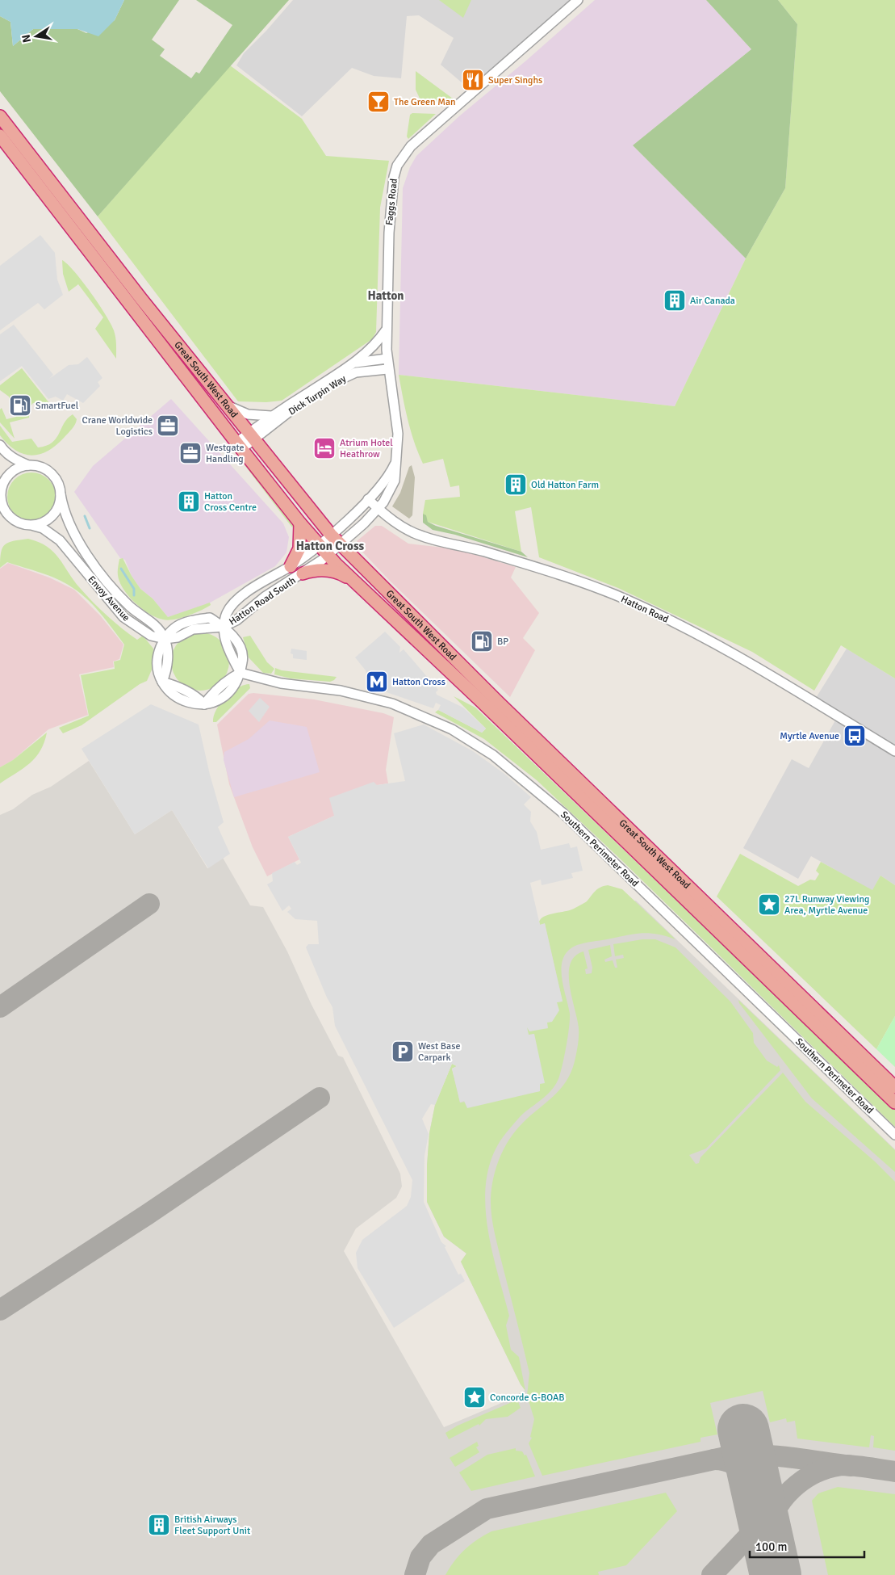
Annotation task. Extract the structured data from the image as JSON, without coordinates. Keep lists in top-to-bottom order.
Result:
{
  "streets": {
    "highway": ["Great South West Road"],
    "street": [
      "Faggs Road",
      "Dick Turpin Way",
      "Envoy Avenue",
      "Hatton Road South",
      "Hatton Road",
      "Southern Perimeter Road"
    ]
  },
  "crossings": [
    ["Faggs Road", "Great South West Road"],
    ["Faggs Road", "Dick Turpin Way"],
    ["Faggs Road", "Hatton Road South"],
    ["Faggs Road", "Hatton Road"],
    ["Great South West Road", "Dick Turpin Way"],
    ["Great South West Road", "Hatton Road South"]
  ],
  "districts": ["Hatton", "Hatton Cross"],
  "places": {
    "restaurant": ["Super Singhs"],
    "bar": ["The Green Man"],
    "building": [
      "Air Canada",
      "Old Hatton Farm",
      "Hatton Cross Centre",
      "British Airways Fleet Support Unit"
    ],
    "fuel station": ["SmartFuel", "BP"],
    "office": ["Crane Worldwide Logistics", "Westgate Handling"],
    "hotel": ["Atrium Hotel Heathrow"],
    "metro station": ["Hatton Cross"],
    "bus stop": ["Myrtle Avenue"],
    "place": ["27L Runway Viewing Area, Myrtle Avenue", "Concorde G-BOAB"],
    "parking": ["West Base Carpark"]
  },
  "scale_bar": "100 m",
  "north": "left"
}
